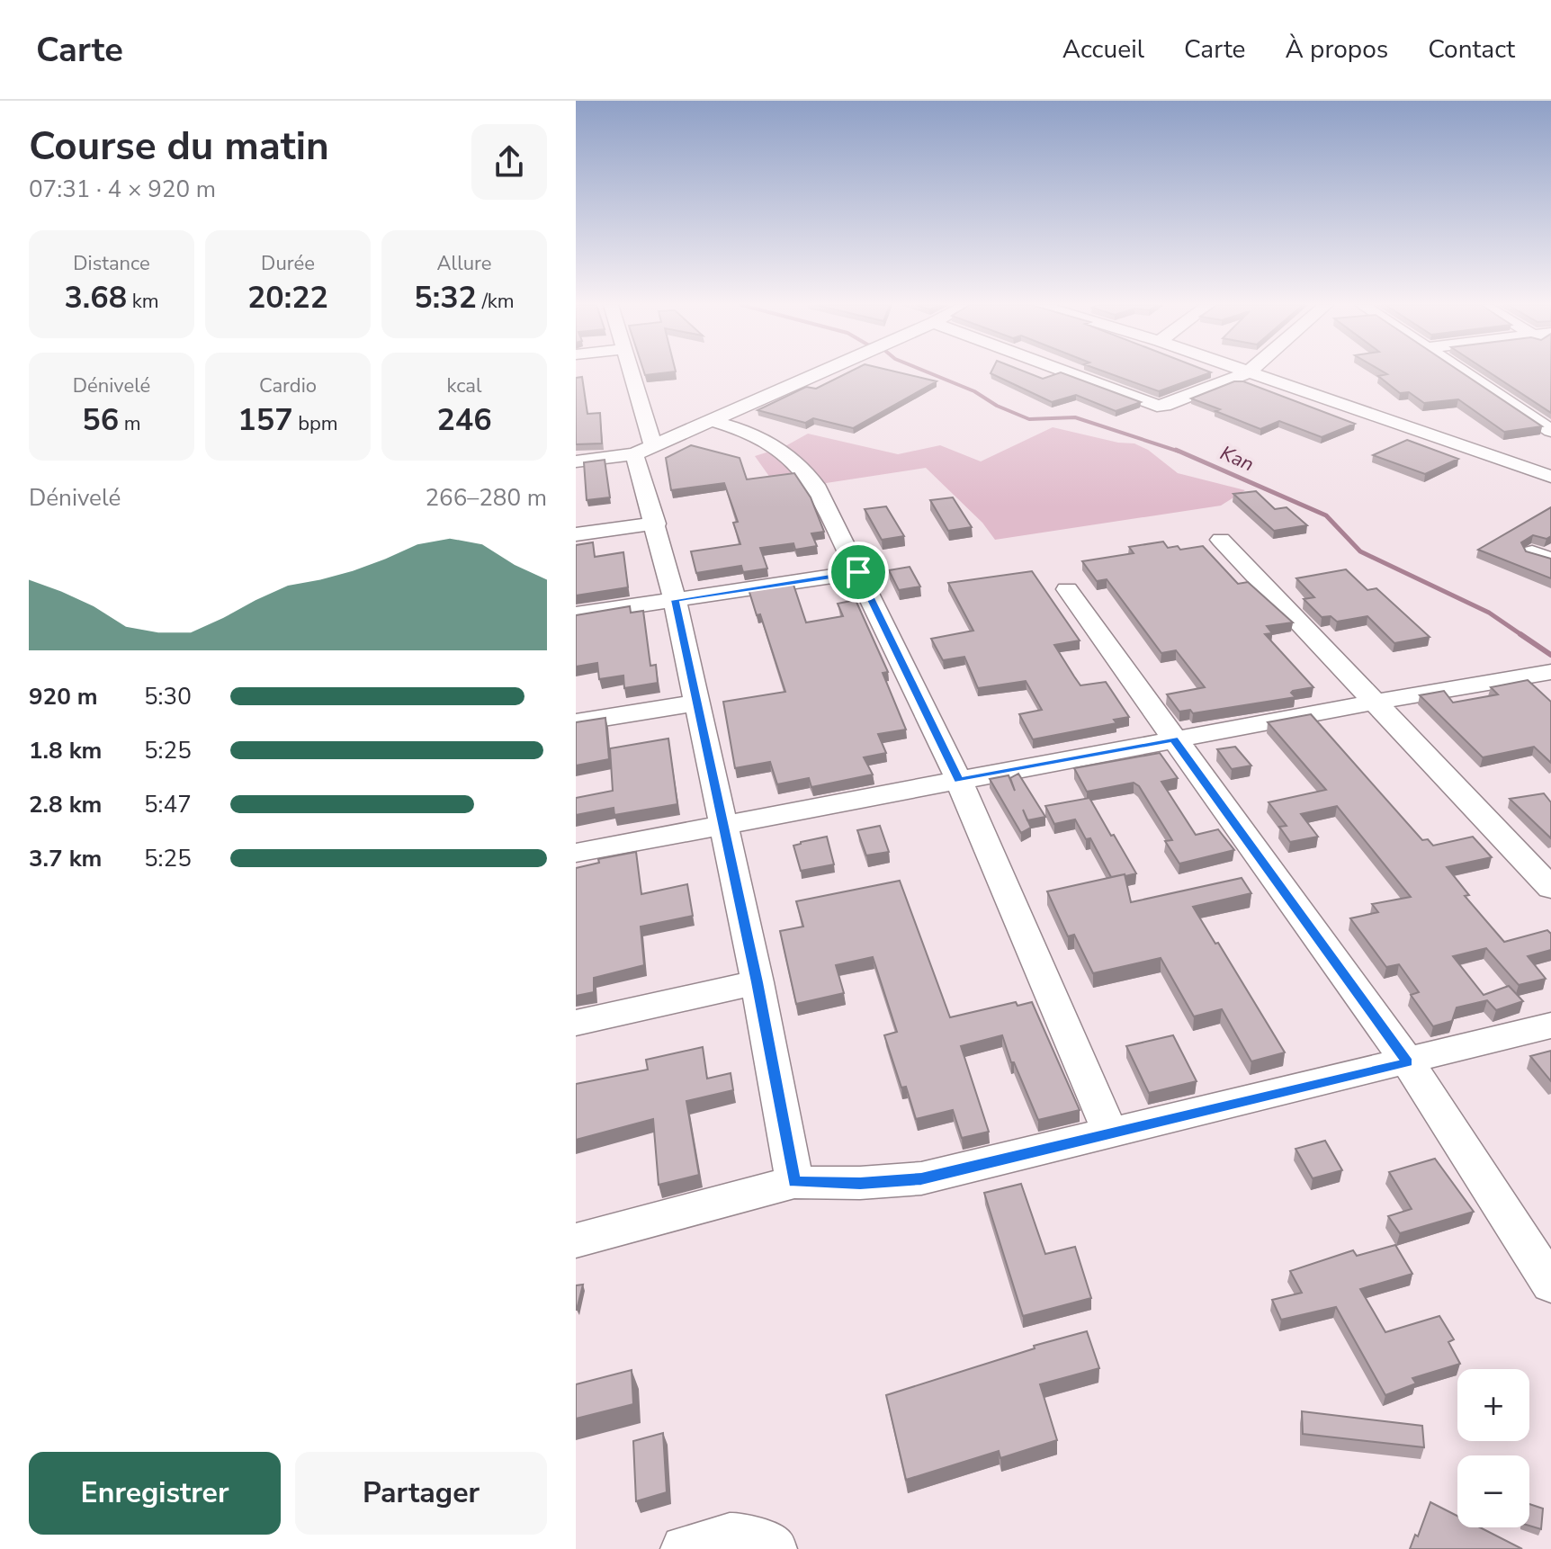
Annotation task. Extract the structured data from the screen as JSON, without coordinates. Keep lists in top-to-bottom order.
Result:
{
  "water": ["Kan"],
  "page": {
    "header": "Carte",
    "nav": [
      "Accueil",
      "Carte",
      "À propos",
      "Contact"
    ],
    "heading": ["Course du matin", "07:31 · 4 × 920 m"],
    "stats": [
      ["Distance", "3.68 km"],
      ["Durée", "20:22"],
      ["Allure", "5:32 /km"],
      ["Dénivelé", "56 m"],
      ["Cardio", "157 bpm"],
      ["kcal", "246"]
    ],
    "chart": ["Dénivelé", "266–280 m"],
    "list": [
      {
        "name": "920 m",
        "note": "5:30"
      },
      {
        "name": "1.8 km",
        "note": "5:25"
      },
      {
        "name": "2.8 km",
        "note": "5:47"
      },
      {
        "name": "3.7 km",
        "note": "5:25"
      }
    ],
    "map_buttons": ["+", "−"],
    "buttons": ["Enregistrer", "Partager"]
  }
}
